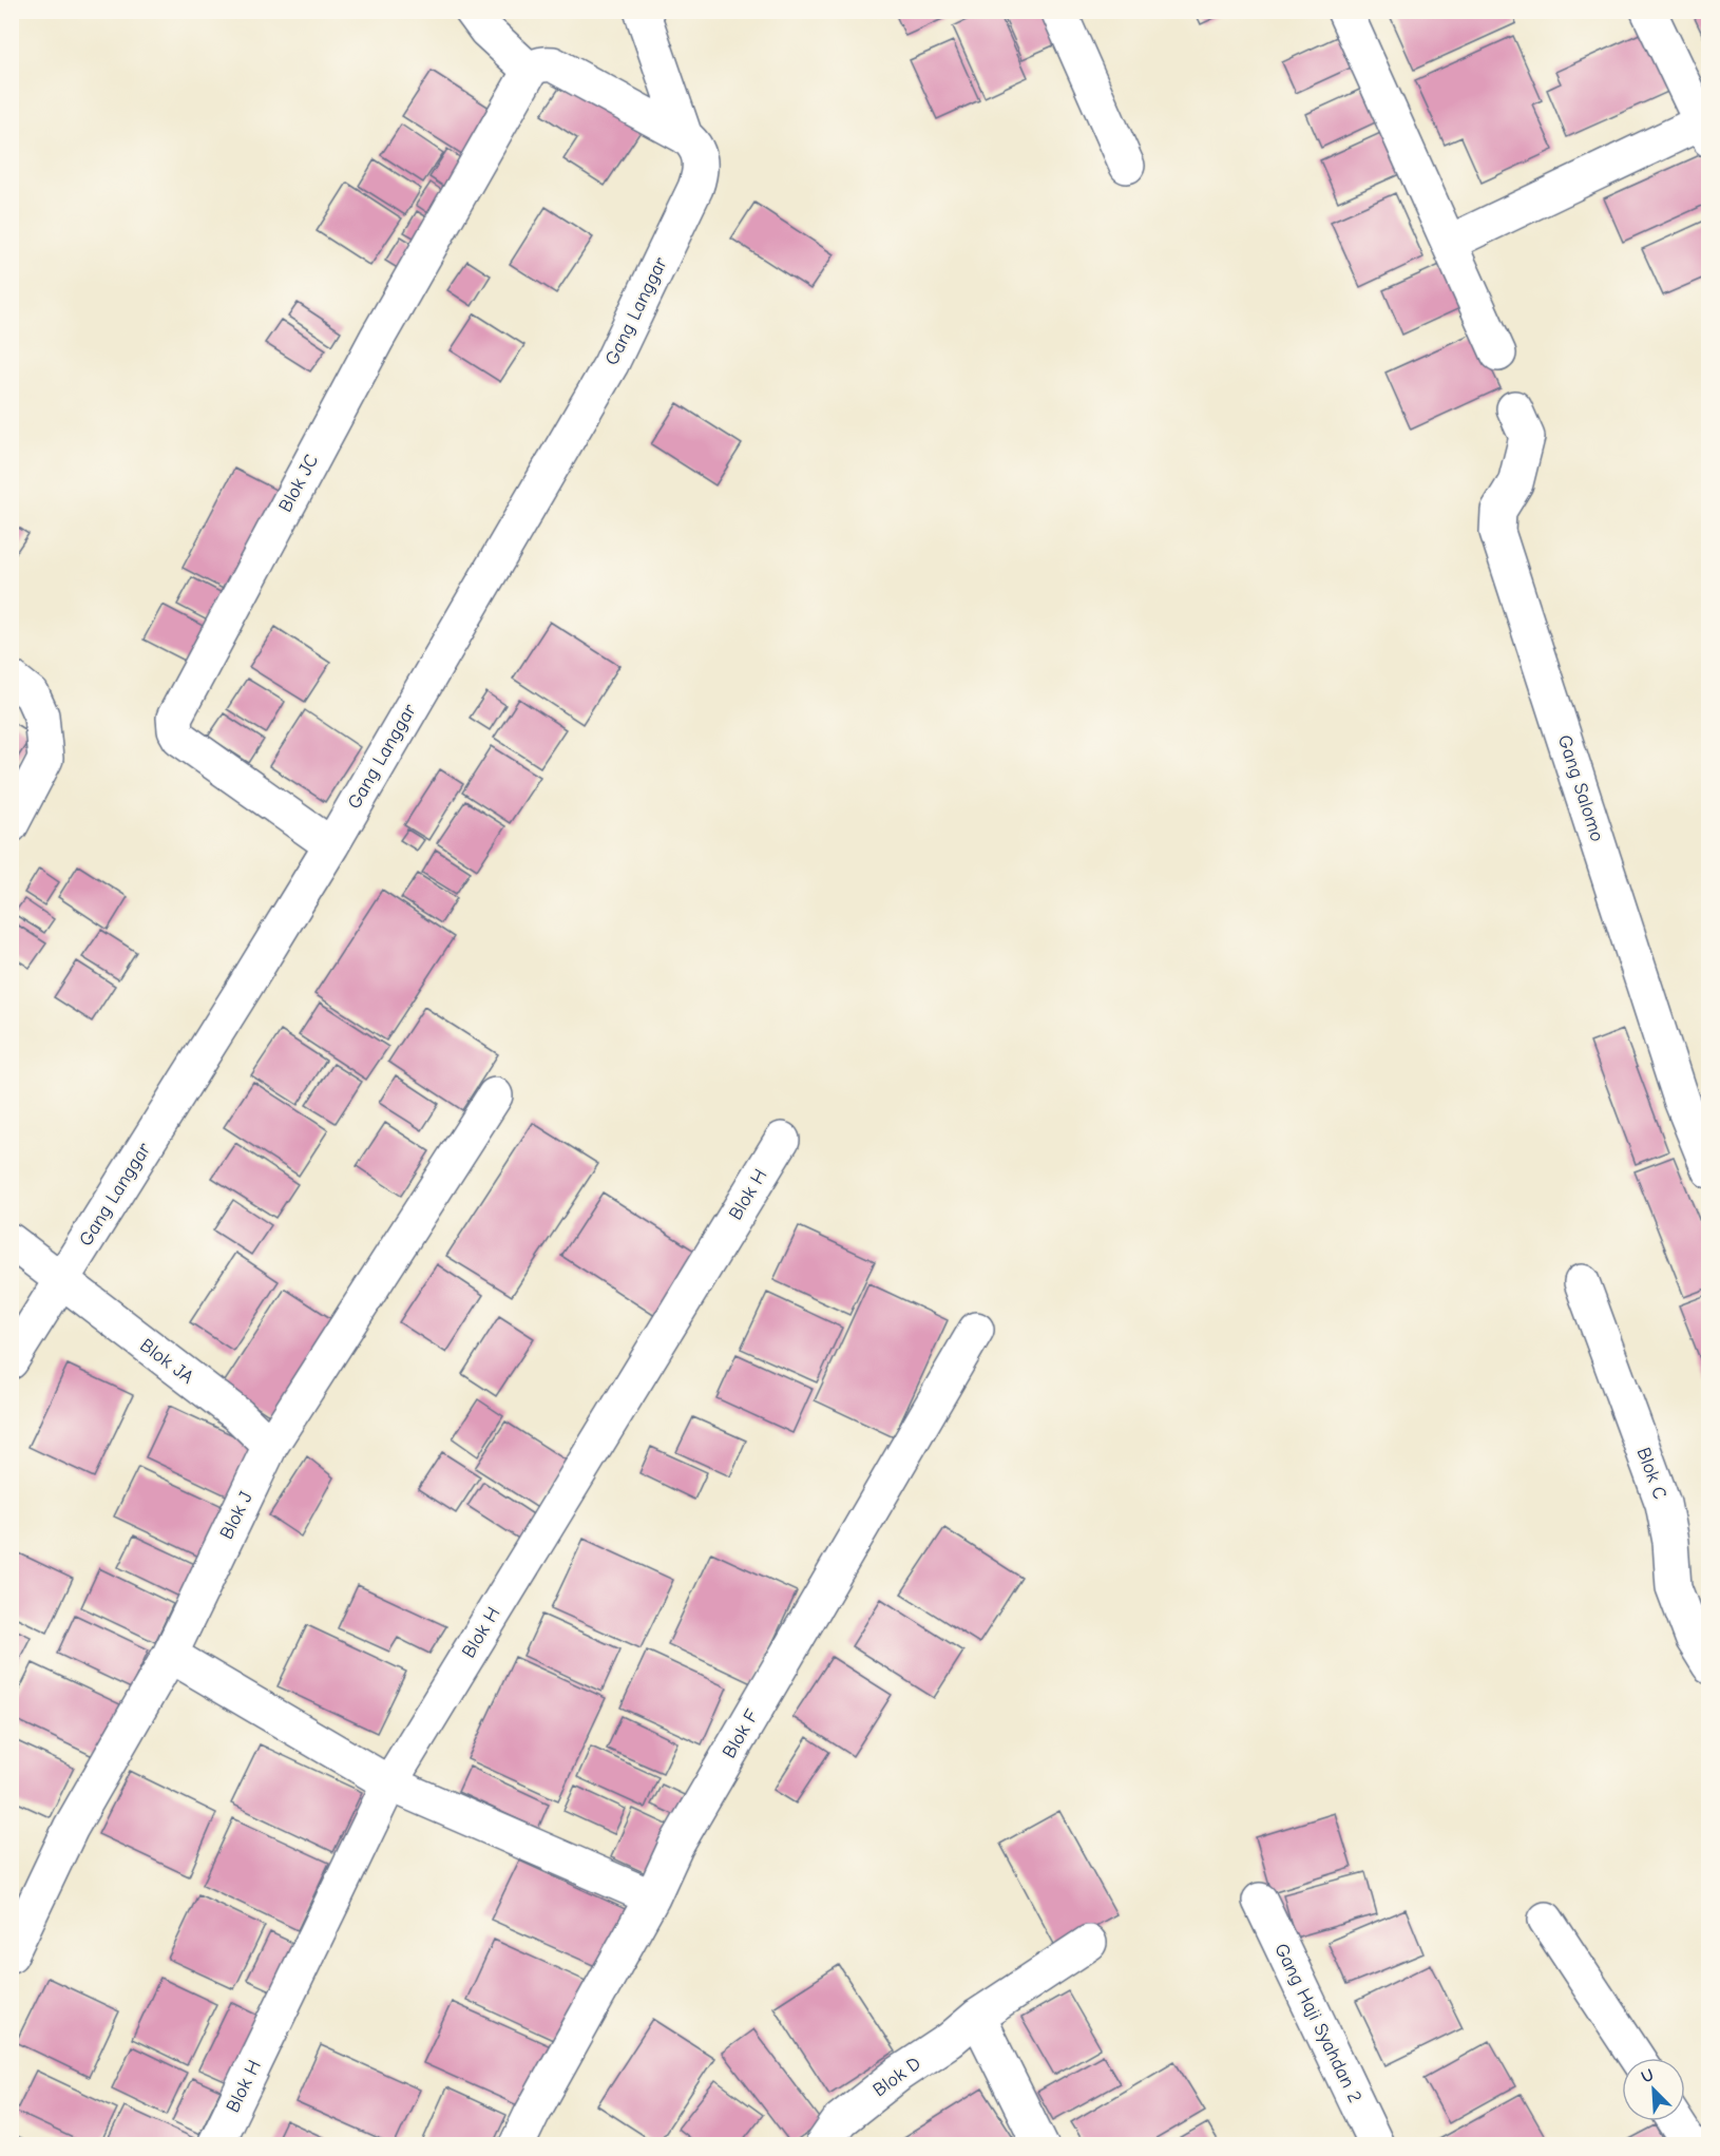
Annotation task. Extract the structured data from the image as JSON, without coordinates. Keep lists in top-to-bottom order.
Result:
{
  "streets": {
    "street": [
      "Gang Langgar",
      "Blok JC",
      "Gang Salomo",
      "Blok H",
      "Blok JA",
      "Blok C",
      "Blok J",
      "Blok F",
      "Gang Haji Syahdan 2",
      "Blok D"
    ]
  },
  "crossings": [
    ["Gang Langgar", "Blok JC"],
    ["Gang Langgar", "Blok JA"],
    ["Blok JA", "Blok J"]
  ],
  "north": "top left"
}
